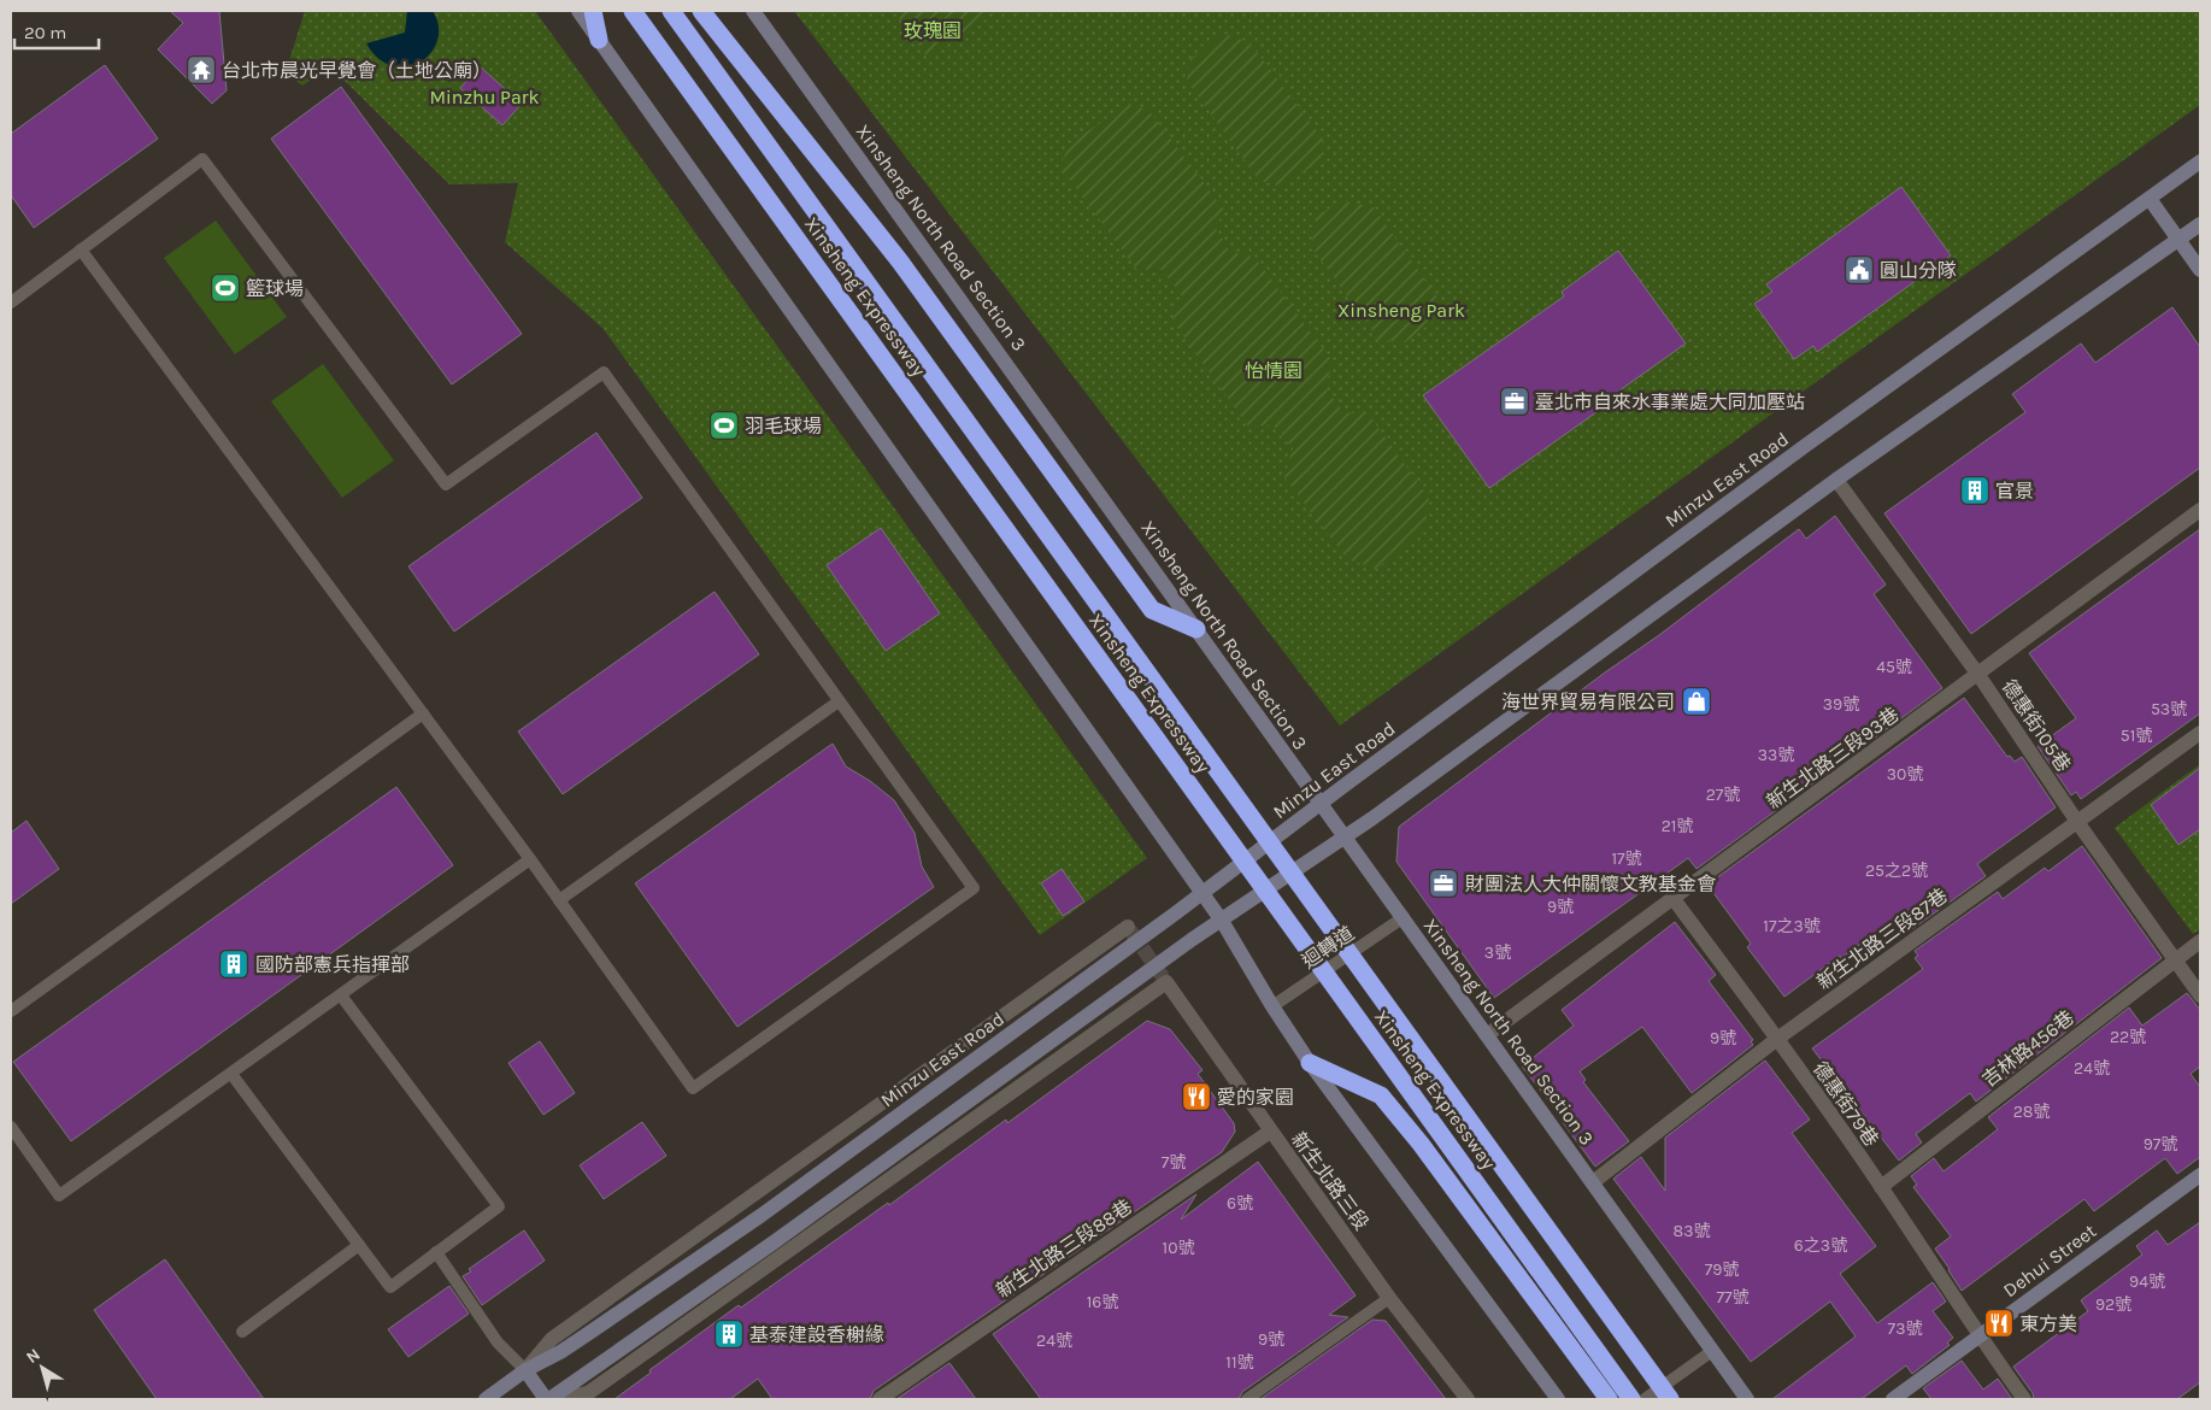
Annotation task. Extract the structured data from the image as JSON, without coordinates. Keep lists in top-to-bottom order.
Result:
{
  "streets": {
    "highway": ["Xinsheng Expressway"],
    "street": [
      "Xinsheng North Road Section 3",
      "Minzu East Road",
      "德惠街105巷",
      "新生北路三段93巷",
      "新生北路三段87巷",
      "吉林路456巷",
      "德惠街79巷",
      "新生北路三段",
      "新生北路三段88巷",
      "Dehui Street"
    ],
    "lane": ["迴轉道"]
  },
  "crossings": [
    ["Xinsheng North Road Section 3", "Minzu East Road"],
    ["Xinsheng North Road Section 3", "新生北路三段93巷"],
    ["Xinsheng North Road Section 3", "新生北路三段87巷"],
    ["Xinsheng North Road Section 3", "迴轉道"],
    ["德惠街105巷", "新生北路三段93巷"],
    ["德惠街105巷", "新生北路三段87巷"],
    ["德惠街105巷", "吉林路456巷"],
    ["新生北路三段93巷", "德惠街79巷"],
    ["新生北路三段87巷", "德惠街79巷"],
    ["吉林路456巷", "德惠街79巷"],
    ["德惠街79巷", "Dehui Street"],
    ["新生北路三段", "新生北路三段88巷"]
  ],
  "parks": [
    "玫瑰園",
    "Minzhu Park",
    "Xinsheng Park",
    "怡情園"
  ],
  "places": {
    "temple": ["台北市晨光早覺會（土地公廟）"],
    "public building": ["圓山分隊"],
    "sports": ["籃球場", "羽毛球場"],
    "office": ["臺北市自來水事業處大同加壓站", "財團法人大仲關懷文教基金會"],
    "building": ["官景", "國防部憲兵指揮部", "基泰建設香榭緣"],
    "shop": ["海世界貿易有限公司"],
    "restaurant": ["愛的家園", "東方美"]
  },
  "house_numbers": [
    "45號",
    "39號",
    "53號",
    "51號",
    "33號",
    "30號",
    "27號",
    "21號",
    "17號",
    "25之2號",
    "9號",
    "17之3號",
    "3號",
    "22號",
    "9號",
    "24號",
    "28號",
    "97號",
    "7號",
    "6號",
    "83號",
    "6之3號",
    "10號",
    "79號",
    "94號",
    "77號",
    "16號",
    "92號",
    "73號",
    "9號",
    "24號",
    "11號"
  ],
  "scale_bar": "20 m",
  "north": "top left"
}
